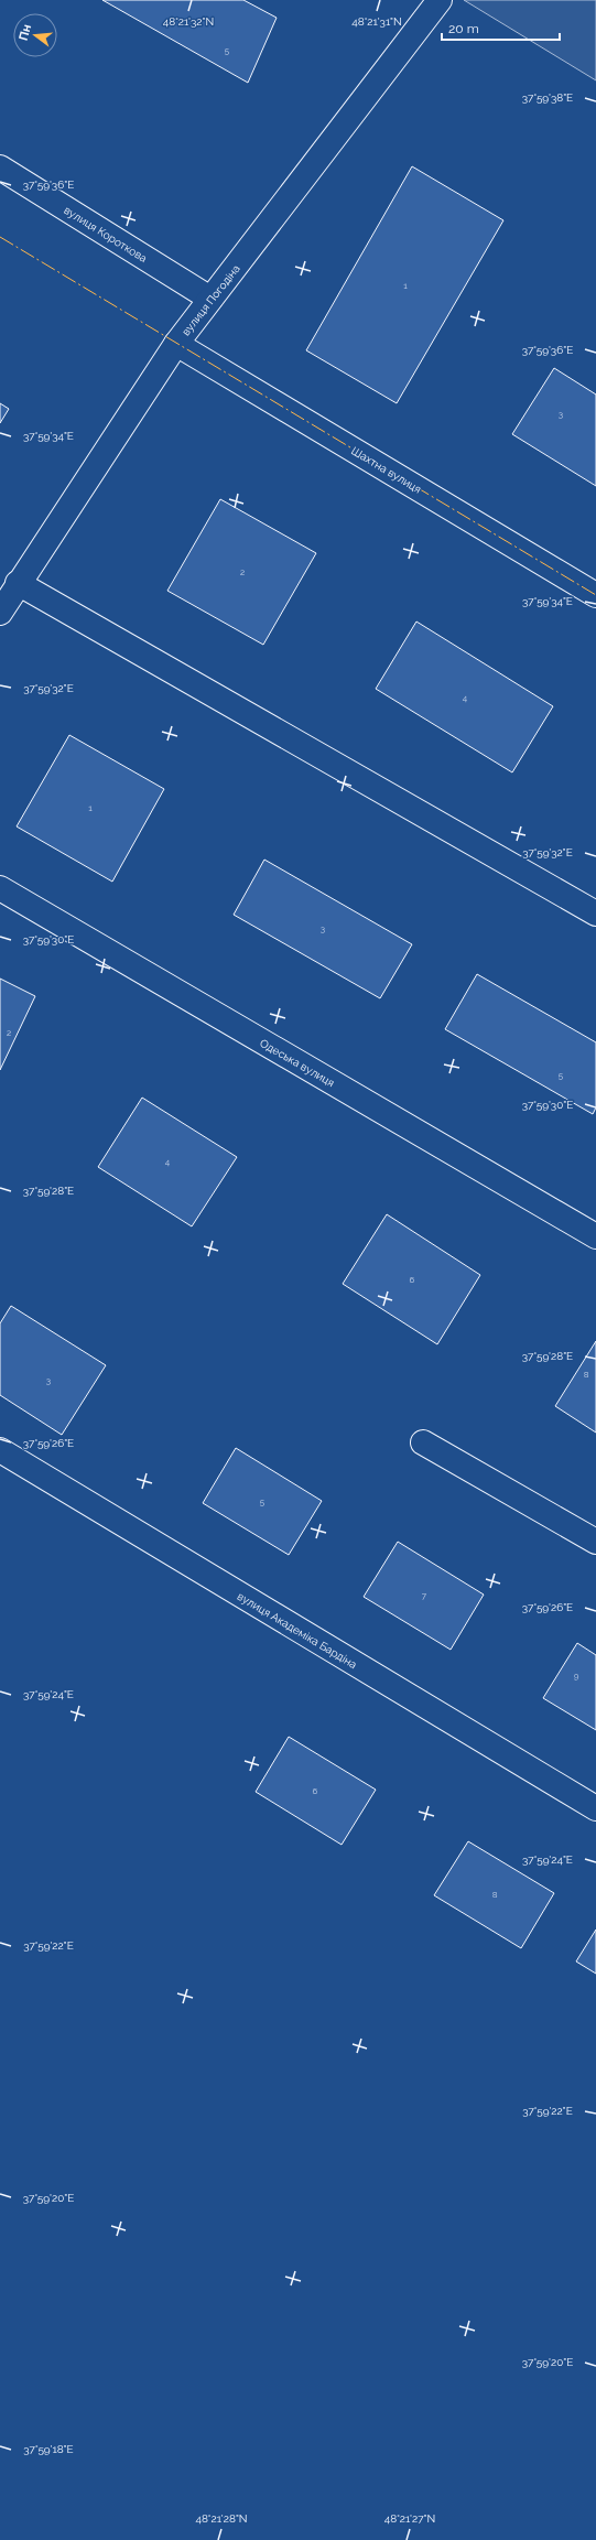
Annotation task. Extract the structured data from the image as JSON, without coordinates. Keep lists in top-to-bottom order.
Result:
{
  "streets": {
    "street": [
      "вулиця Короткова",
      "вулиця Погодіна",
      "Шахтна вулиця",
      "Одеська вулиця",
      "вулиця Академіка Бардіна"
    ]
  },
  "crossings": [
    ["вулиця Короткова", "вулиця Погодіна"],
    ["вулиця Погодіна", "Шахтна вулиця"]
  ],
  "house_numbers": [
    "5",
    "1",
    "3",
    "2",
    "4",
    "1",
    "3",
    "2",
    "5",
    "4",
    "6",
    "8",
    "3",
    "5",
    "7",
    "9",
    "6",
    "8"
  ],
  "scale_bar": "20 m",
  "north": "left",
  "coordinates": [
    "48°21'32\"N",
    "48°21'31\"N",
    "37°59'38\"E",
    "37°59'36\"E",
    "37°59'34\"E",
    "37°59'32\"E",
    "37°59'30\"E",
    "37°59'28\"E",
    "37°59'26\"E",
    "37°59'24\"E",
    "37°59'22\"E",
    "37°59'20\"E",
    "37°59'18\"E",
    "48°21'28\"N",
    "48°21'27\"N"
  ]
}
